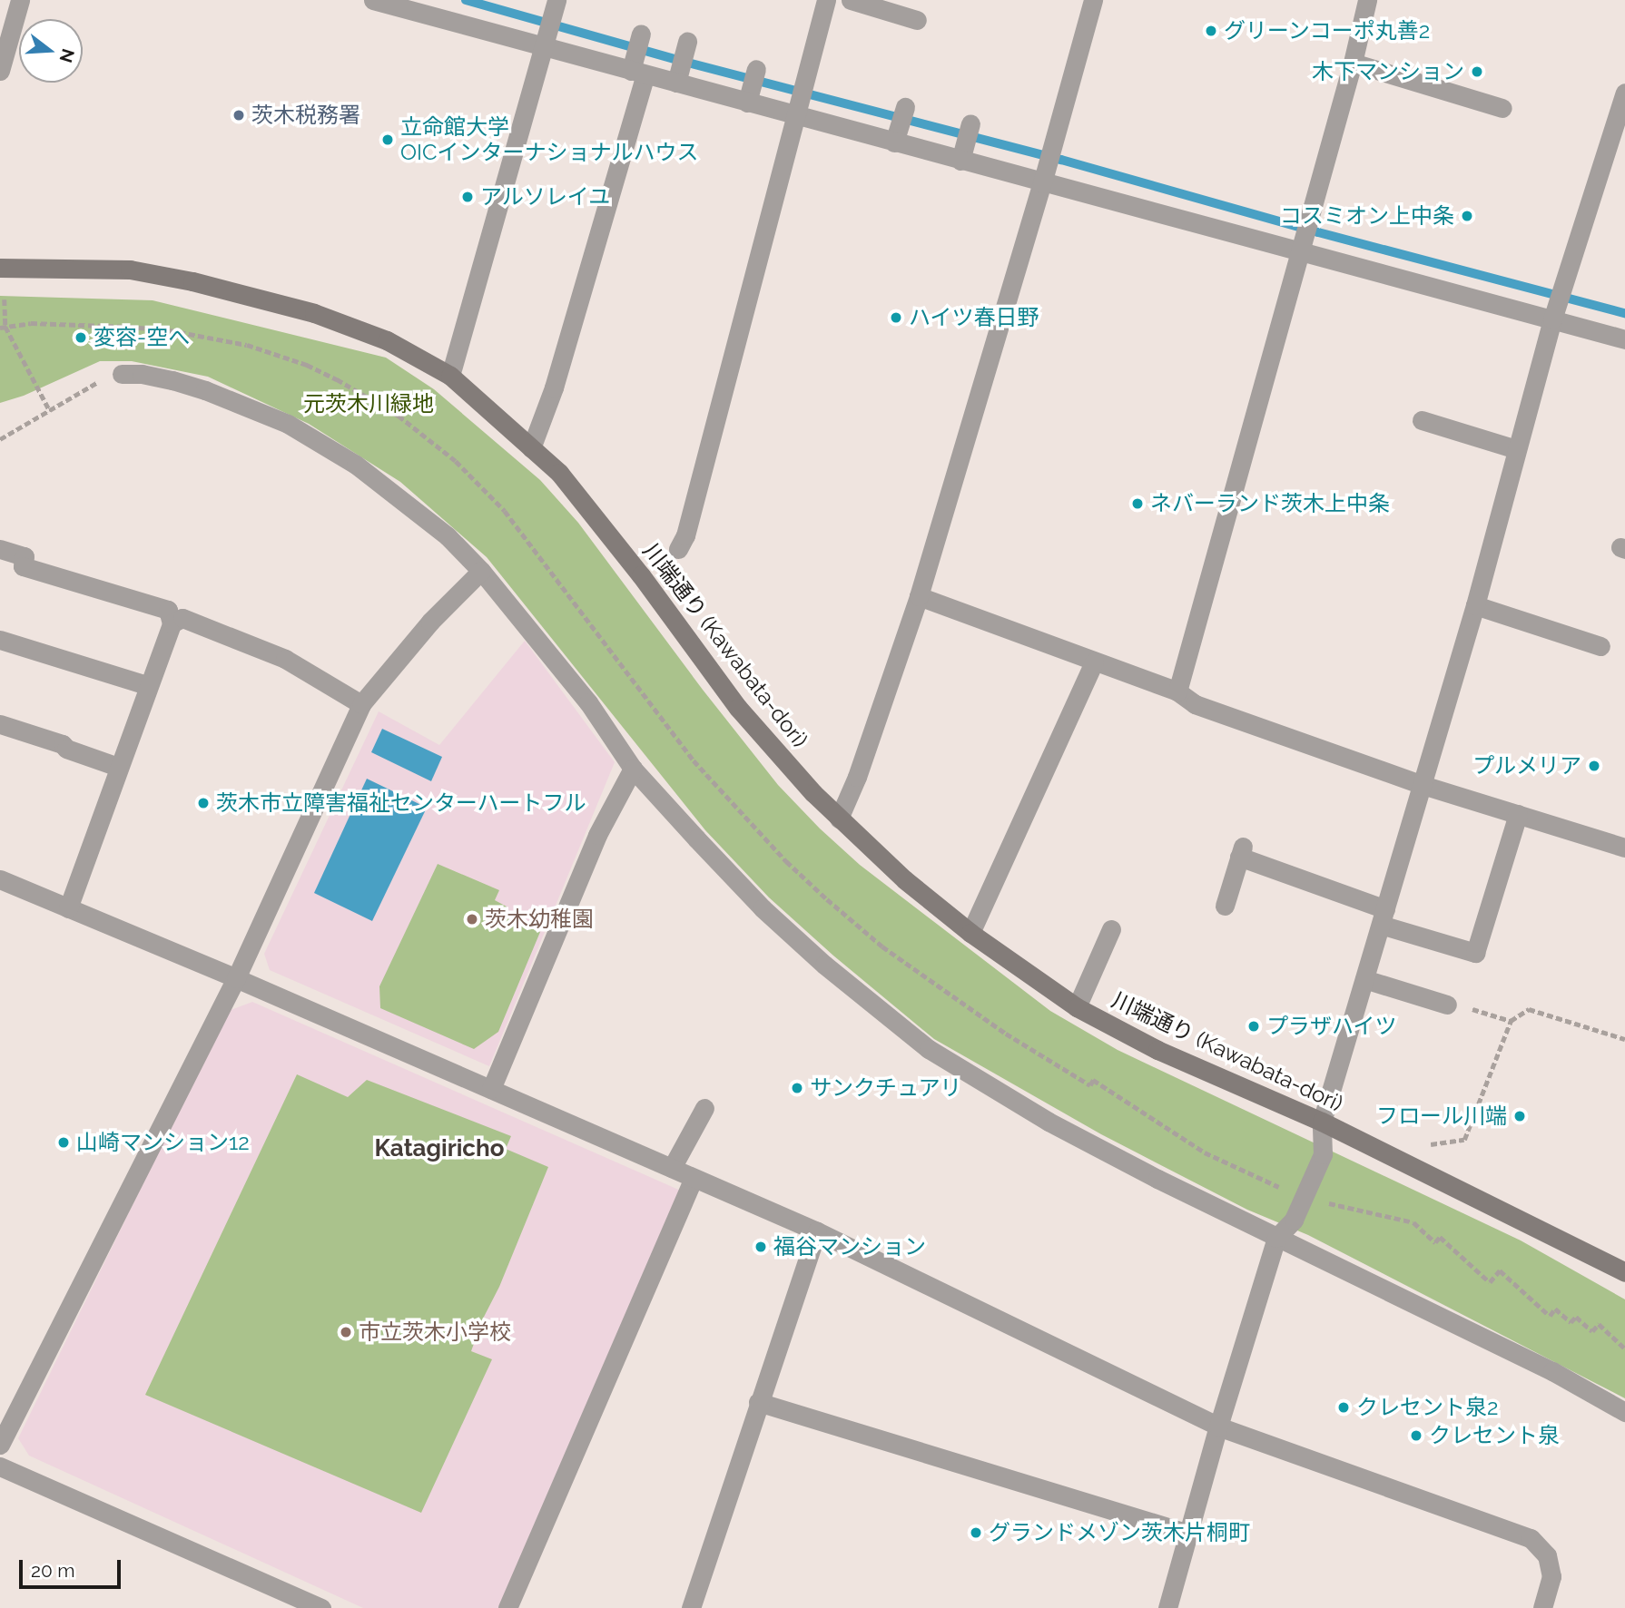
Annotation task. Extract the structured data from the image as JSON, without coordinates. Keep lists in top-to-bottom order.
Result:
{
  "streets": {
    "street": ["川端通り (Kawabata-dori)"]
  },
  "districts": ["Katagiricho"],
  "parks": ["元茨木川緑地"],
  "places": [
    "グリーンコーポ丸善2",
    "木下マンション",
    "茨木税務署",
    "立命館大学 OICインターナショナルハウス",
    "アルソレイユ",
    "コスミオン上中条",
    "ハイツ春日野",
    "変容-空へ",
    "ネバーランド茨木上中条",
    "プルメリア",
    "茨木市立障害福祉センターハートフル",
    "茨木幼稚園",
    "プラザハイツ",
    "サンクチュアリ",
    "フロール川端",
    "山崎マンション12",
    "福谷マンション",
    "市立茨木小学校",
    "クレセント泉2",
    "クレセント泉",
    "グランドメゾン茨木片桐町"
  ],
  "scale_bar": "20 m",
  "north": "right"
}
